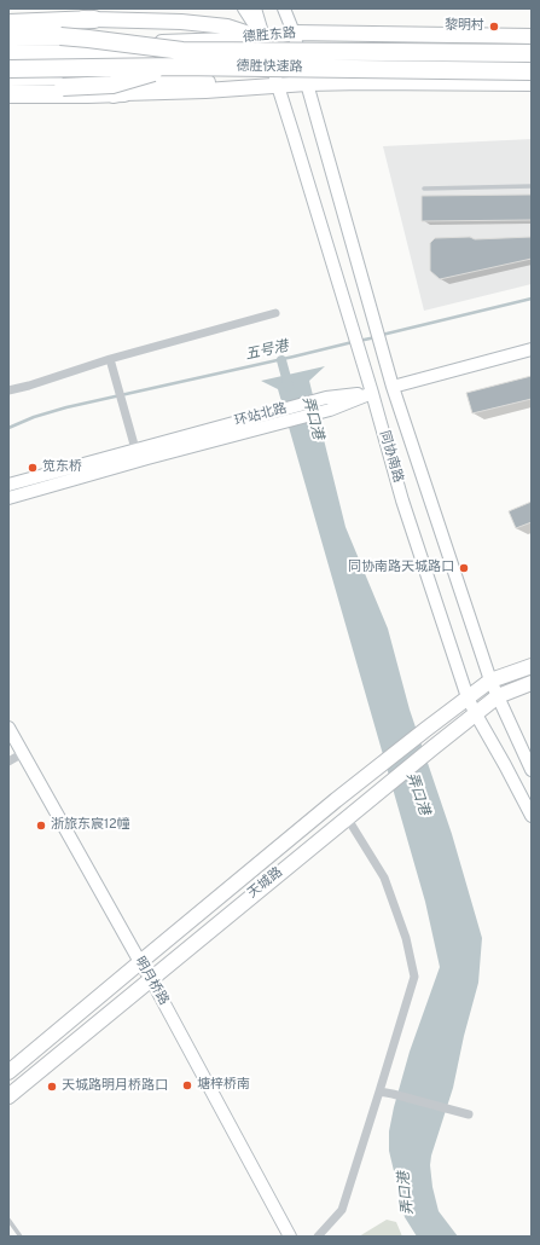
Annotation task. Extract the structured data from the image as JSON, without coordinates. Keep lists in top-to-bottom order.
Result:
{
  "streets": {
    "highway": ["德胜快速路"],
    "main road": [
      "德胜东路",
      "环站北路",
      "同协南路",
      "天城路",
      "明月桥路"
    ]
  },
  "crossings": [
    ["德胜东路", "同协南路"],
    ["环站北路", "同协南路"],
    ["同协南路", "天城路"],
    ["天城路", "明月桥路"]
  ],
  "water": ["五号港", "弄口港"],
  "places": [
    "黎明村",
    "笕东桥",
    "同协南路天城路口",
    "浙旅东宸12幢",
    "塘梓桥南",
    "天城路明月桥路口"
  ]
}
